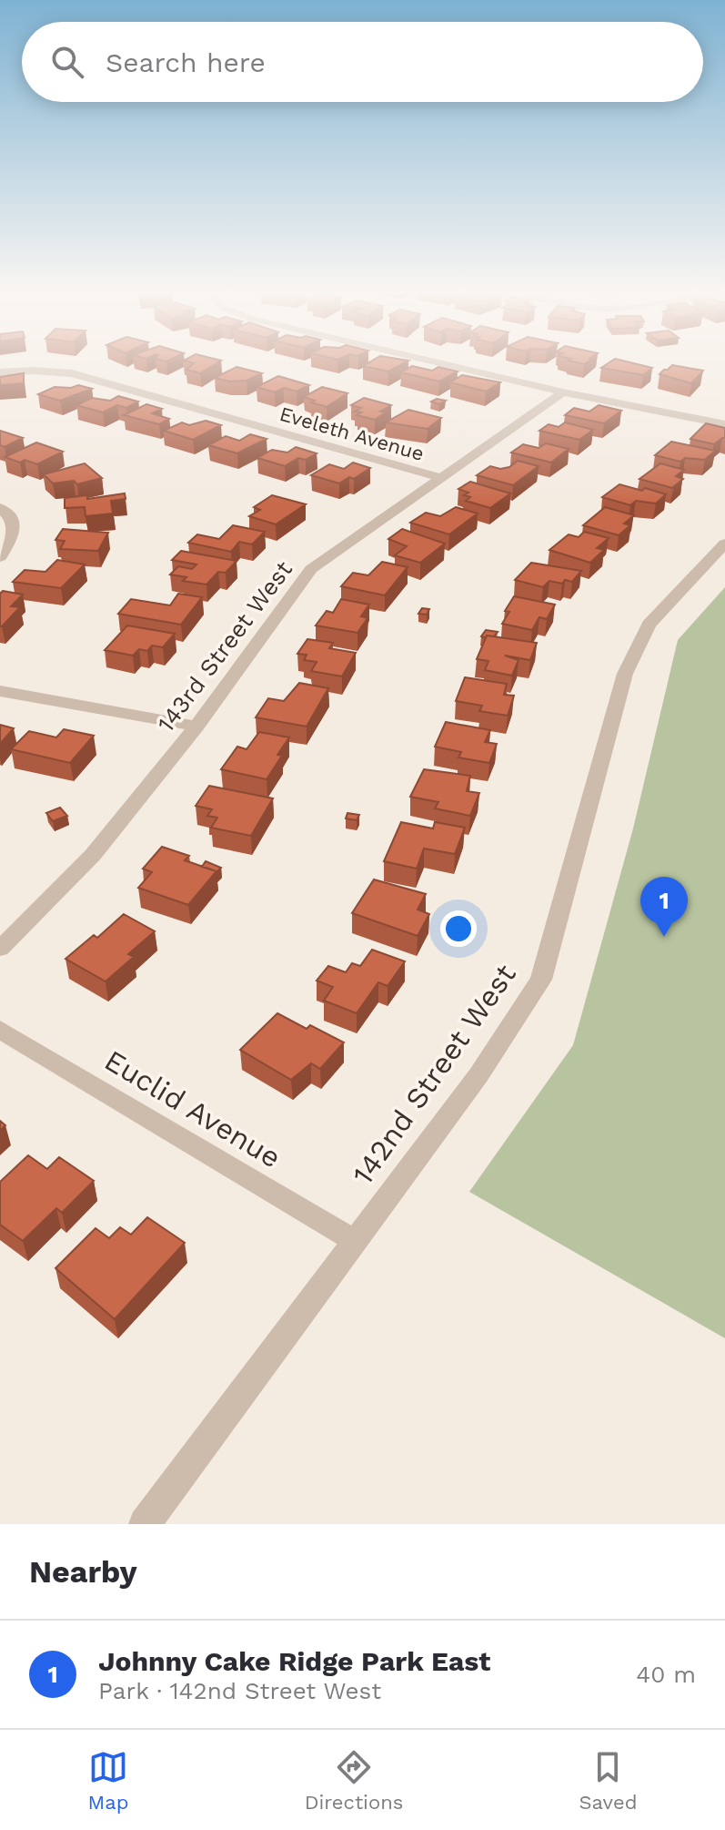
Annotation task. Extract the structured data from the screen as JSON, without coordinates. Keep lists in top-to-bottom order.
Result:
{
  "streets": {
    "street": [
      "Eveleth Avenue",
      "143rd Street West",
      "142nd Street West",
      "Euclid Avenue"
    ]
  },
  "crossings": [
    ["Eveleth Avenue", "143rd Street West"],
    ["142nd Street West", "Euclid Avenue"]
  ],
  "page": {
    "search": "Search here",
    "pins": "1",
    "heading": "Nearby",
    "list": [
      {
        "mark": "1",
        "name": "Johnny Cake Ridge Park East",
        "note": "Park · 142nd Street West",
        "value": "40 m"
      }
    ],
    "nav": ["Map", "Directions", "Saved"]
  }
}
